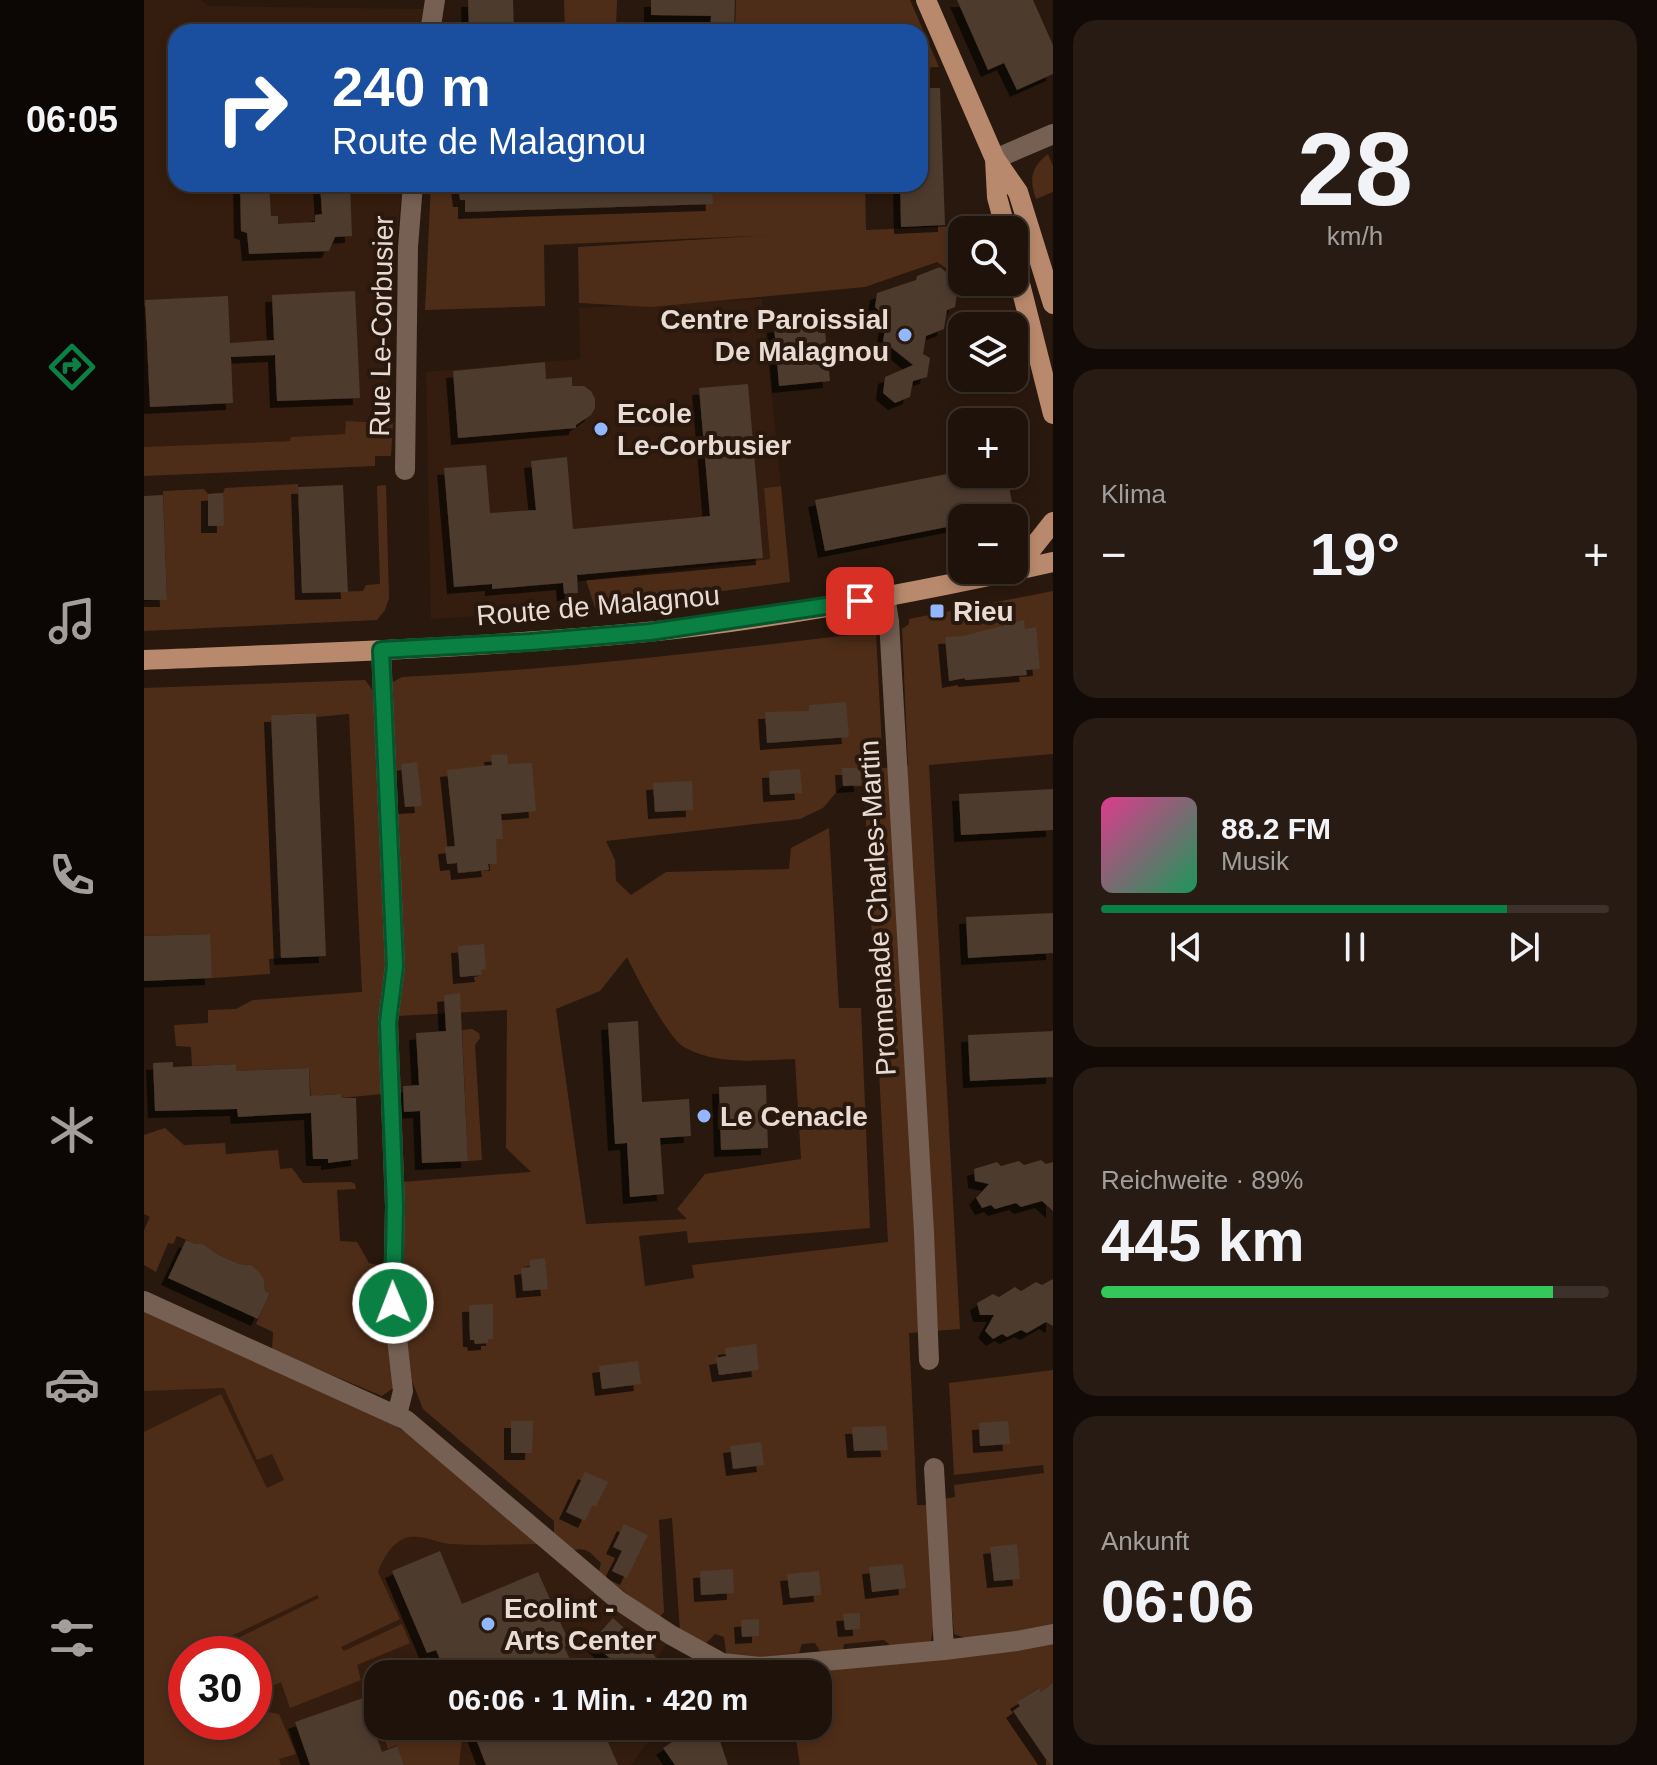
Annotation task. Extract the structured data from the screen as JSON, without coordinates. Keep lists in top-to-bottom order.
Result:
{
  "streets": {
    "main road": ["Route de Malagnou"],
    "street": ["Rue Le-Corbusier", "Promenade Charles-Martin"]
  },
  "crossings": [
    ["Route de Malagnou", "Promenade Charles-Martin"]
  ],
  "places": {
    "other": [
      "Centre Paroissial De Malagnou",
      "Ecole Le-Corbusier",
      "Le Cenacle",
      "Ecolint - Arts Center"
    ],
    "transit": ["Rieu"]
  },
  "page": {
    "tabs": "06:05",
    "tile": [
      ["28", "km/h"],
      "Klima",
      ["Reichweite · 89%", "445 km"],
      ["Ankunft", "06:06"]
    ],
    "turn": ["240 m", "Route de Malagnou"],
    "map_buttons": ["+", "−"],
    "heat": ["−", "19°", "+"],
    "song": ["88.2 FM", "Musik"],
    "limit": "30",
    "trip": "06:06 · 1 Min. · 420 m"
  }
}
